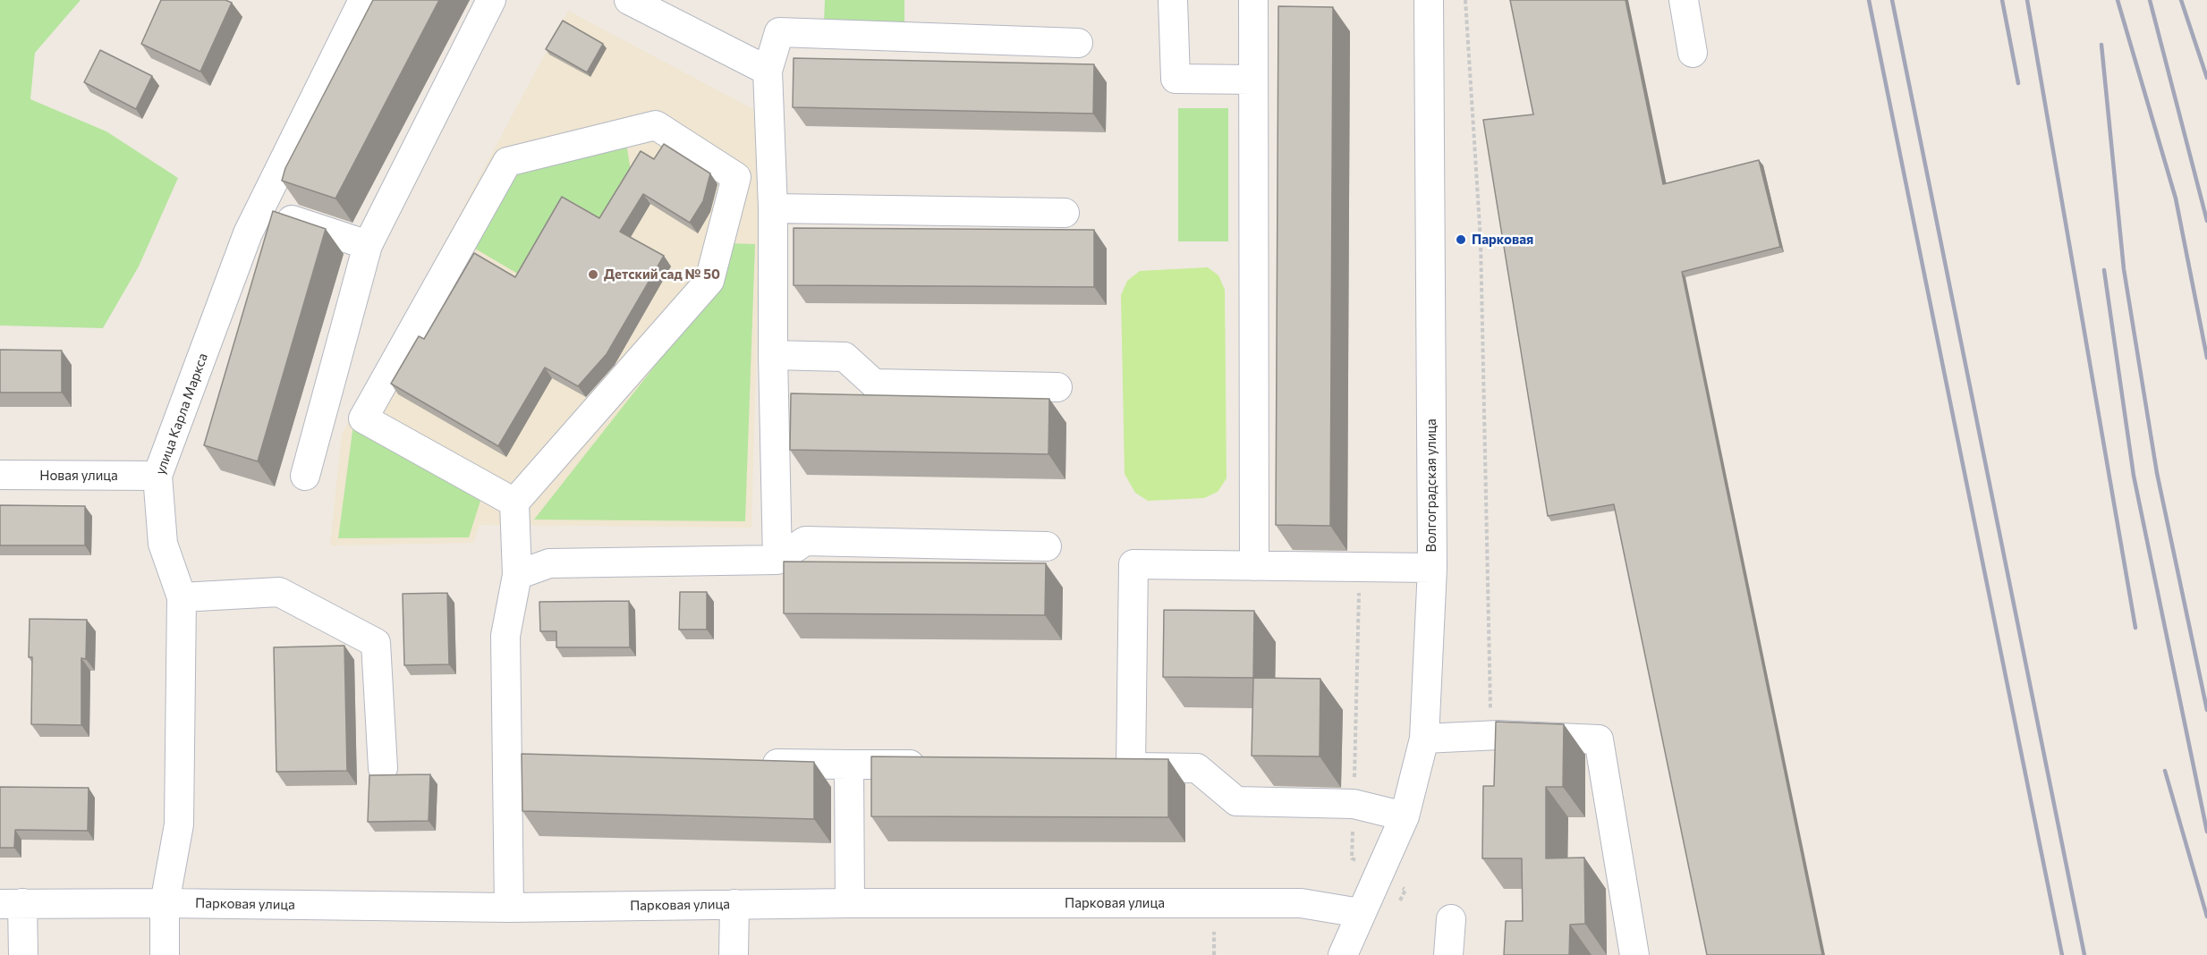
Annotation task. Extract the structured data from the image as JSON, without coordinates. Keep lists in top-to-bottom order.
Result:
{
  "streets": {
    "street": [
      "улица Карла Маркса",
      "Новая улица",
      "Волгоградская улица",
      "Парковая улица"
    ]
  },
  "crossings": [
    ["улица Карла Маркса", "Новая улица"],
    ["улица Карла Маркса", "Парковая улица"],
    ["Волгоградская улица", "Парковая улица"]
  ],
  "places": ["Парковая", "Детский сад № 50"]
}
